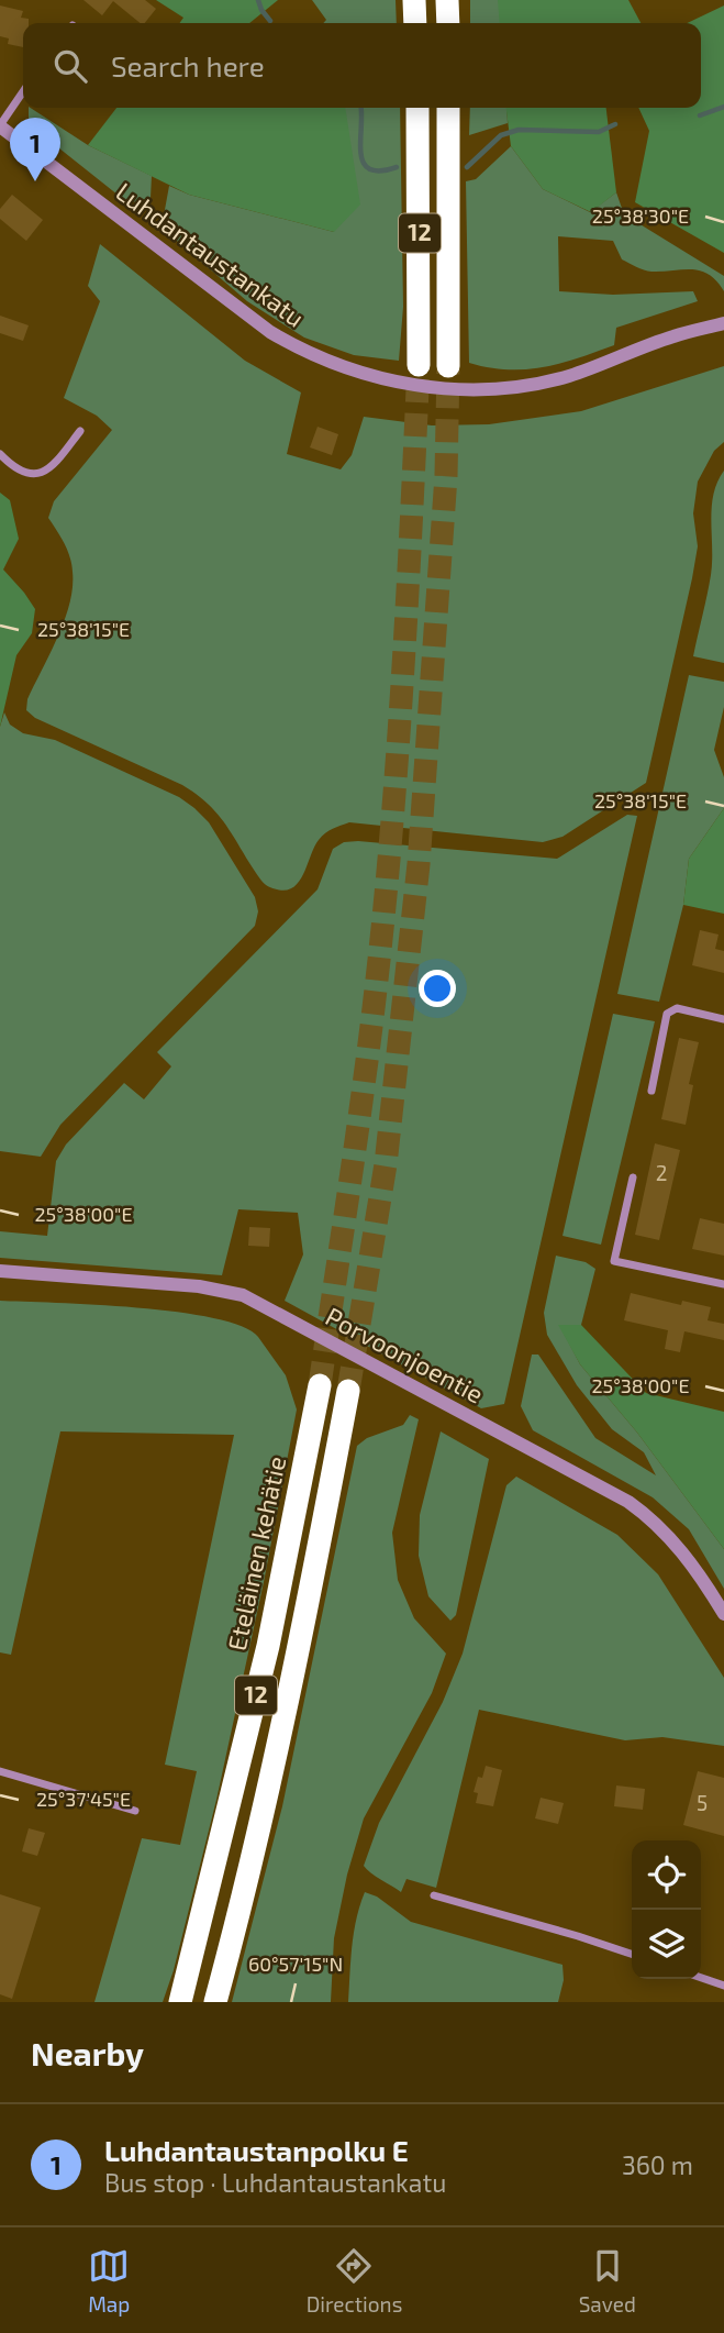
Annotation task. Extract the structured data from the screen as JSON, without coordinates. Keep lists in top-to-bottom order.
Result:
{
  "streets": {
    "highway": ["12", "Eteläinen kehätie"],
    "street": ["Luhdantaustankatu", "Porvoonjoentie"]
  },
  "house_numbers": ["2", "5"],
  "page": {
    "search": "Search here",
    "pins": "1",
    "heading": "Nearby",
    "list": [
      {
        "mark": "1",
        "name": "Luhdantaustanpolku E",
        "note": "Bus stop · Luhdantaustankatu",
        "value": "360 m"
      }
    ],
    "nav": ["Map", "Directions", "Saved"]
  },
  "coordinates": [
    "25°38'30\"E",
    "25°38'15\"E",
    "25°38'00\"E",
    "25°37'45\"E",
    "60°57'15\"N"
  ]
}
